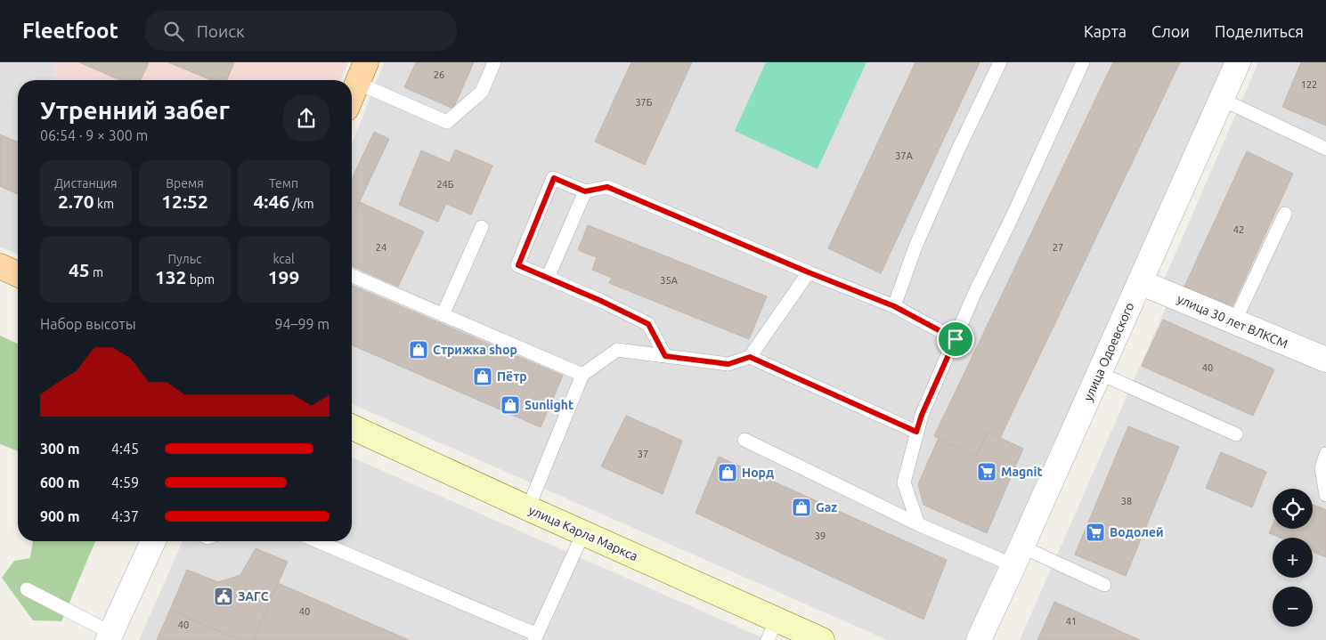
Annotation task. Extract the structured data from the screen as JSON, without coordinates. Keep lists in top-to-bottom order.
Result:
{
  "streets": {
    "main road": ["улица Карла Маркса"],
    "street": ["улица 30 лет ВЛКСМ", "улица Одоевского"]
  },
  "crossings": [
    ["улица 30 лет ВЛКСМ", "улица Одоевского"]
  ],
  "places": {
    "shop": [
      "Стрижка shop",
      "Пётр",
      "Sunlight",
      "Норд",
      "Gaz"
    ],
    "supermarket": ["Magnit", "Водолей"],
    "public building": ["ЗАГС"]
  },
  "house_numbers": [
    "26",
    "122",
    "37Б",
    "37А",
    "24Б",
    "42",
    "24",
    "27",
    "35А",
    "40",
    "37",
    "38",
    "39",
    "40",
    "41",
    "40"
  ],
  "page": {
    "header": "Fleetfoot",
    "search": "Поиск",
    "nav": ["Карта", "Слои", "Поделиться"],
    "heading": ["Утренний забег", "06:54 · 9 × 300 m"],
    "stats": [
      ["Дистанция", "2.70 km"],
      ["Время", "12:52"],
      ["Темп", "4:46 /km"],
      ["45 m"],
      ["Пульс", "132 bpm"],
      ["kcal", "199"]
    ],
    "chart": ["Набор высоты", "94–99 m"],
    "list": [
      {
        "name": "300 m",
        "note": "4:45"
      },
      {
        "name": "600 m",
        "note": "4:59"
      },
      {
        "name": "900 m",
        "note": "4:37"
      }
    ],
    "map_buttons": ["+", "−"]
  }
}
